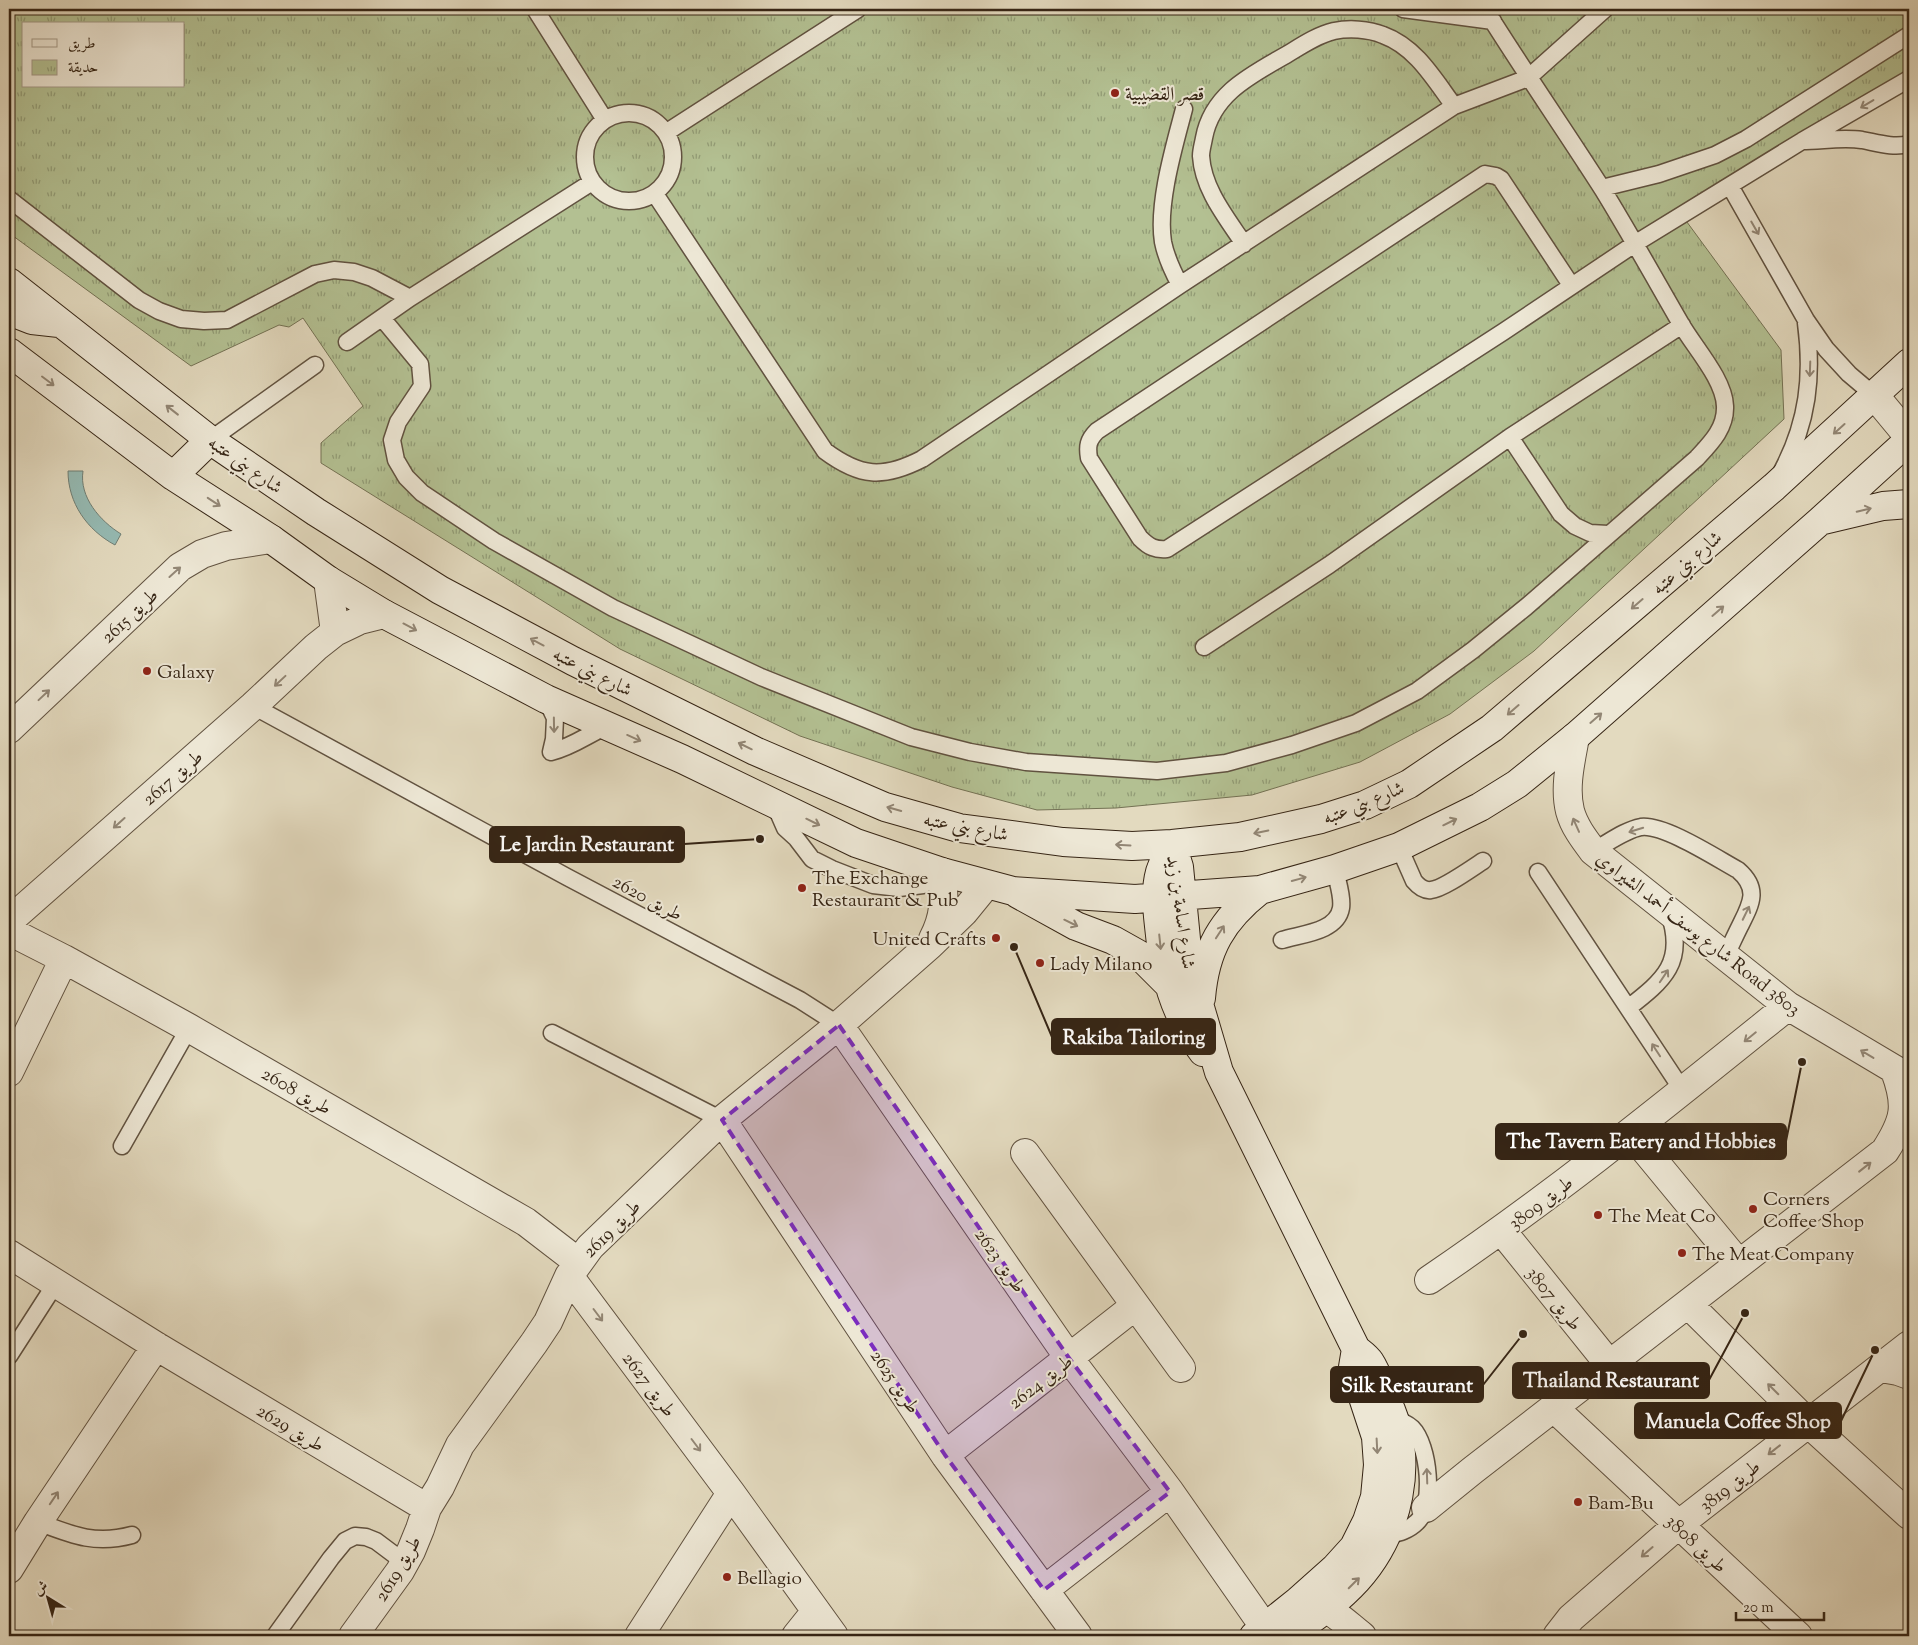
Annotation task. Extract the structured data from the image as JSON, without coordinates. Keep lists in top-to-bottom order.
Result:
{
  "streets": {
    "street": [
      "شارع بني عتبه",
      "طريق 2615",
      "طريق 2617",
      "شارع اسامة بن زيد",
      "شارع يوسف أحمد الشيراوي Road 3803",
      "طريق 2608",
      "طريق 3809",
      "طريق 2619",
      "طريق 2623",
      "طريق 3807",
      "طريق 2625",
      "طريق 2624",
      "طريق 2627",
      "طريق 2629",
      "طريق 3819",
      "طريق 3808"
    ],
    "lane": ["طريق 2620"]
  },
  "crossings": [
    ["شارع بني عتبه", "شارع اسامة بن زيد"],
    ["طريق 2617", "طريق 2620"],
    ["طريق 2620", "طريق 2619"],
    ["طريق 2620", "طريق 2623"],
    ["شارع اسامة بن زيد", "طريق 2623"],
    ["شارع يوسف أحمد الشيراوي Road 3803", "طريق 3809"],
    ["طريق 2608", "طريق 2619"],
    ["طريق 2608", "طريق 2627"],
    ["طريق 3809", "طريق 3807"],
    ["طريق 2619", "طريق 2623"],
    ["طريق 2619", "طريق 2625"],
    ["طريق 2619", "طريق 2627"],
    ["طريق 2619", "طريق 2629"],
    ["طريق 2623", "طريق 2624"],
    ["طريق 2625", "طريق 2624"],
    ["طريق 3819", "طريق 3808"]
  ],
  "one_way": ["طريق 2615", "طريق 2617", "طريق 2627"],
  "places": [
    "قصر القضيبية",
    "Galaxy",
    "Le Jardin Restaurant",
    "The Exchange Restaurant & Pub",
    "United Crafts",
    "Rakiba Tailoring",
    "Lady Milano",
    "The Tavern Eatery and Hobbies",
    "Corners Coffee Shop",
    "The Meat Co",
    "The Meat Company",
    "Thailand Restaurant",
    "Silk Restaurant",
    "Manuela Coffee Shop",
    "Bam-Bu",
    "Bellagio"
  ],
  "legend": ["طريق", "حديقة"],
  "scale_bar": "20 m",
  "north": "top left"
}
